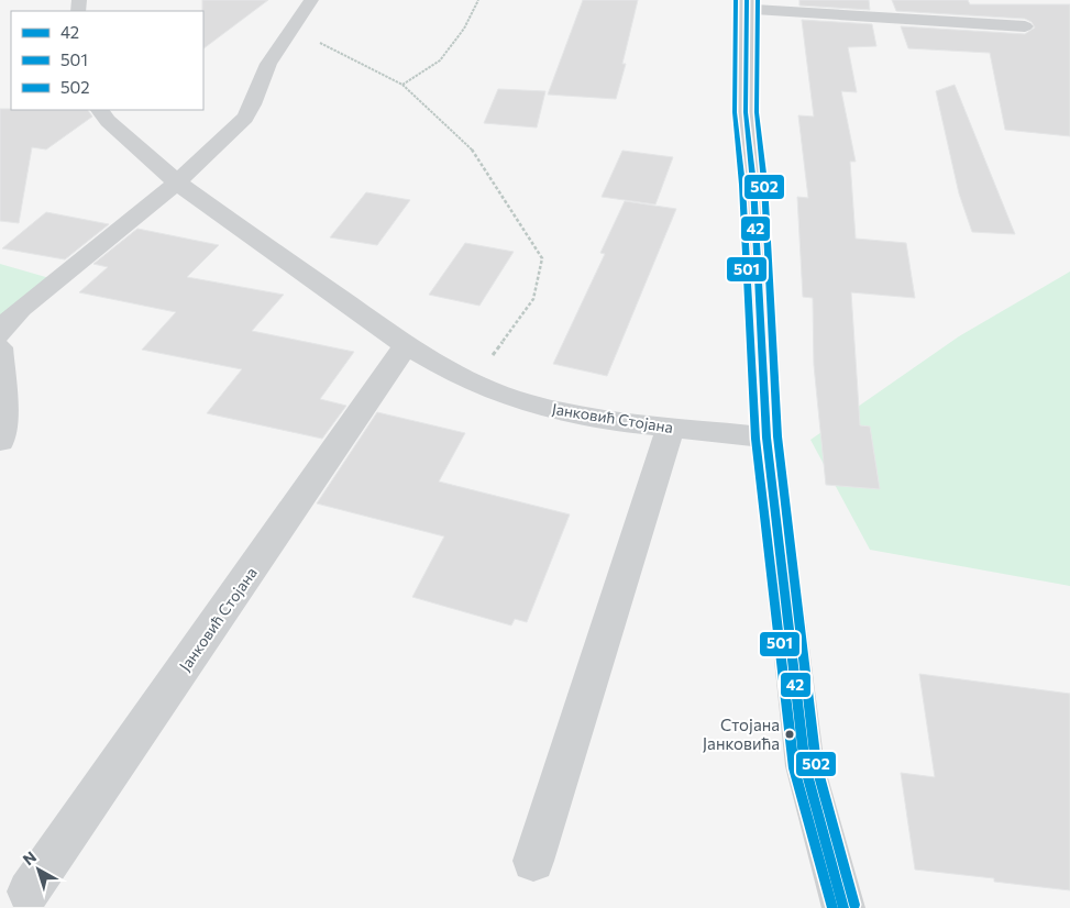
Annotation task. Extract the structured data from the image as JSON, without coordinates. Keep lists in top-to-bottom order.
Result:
{
  "streets": {
    "street": ["Јанковић Стојана"]
  },
  "places": ["Стојана Јанковића"],
  "lines": ["transit line 42", "transit line 501", "transit line 502"],
  "legend": ["42", "501", "502"],
  "north": "top left"
}
